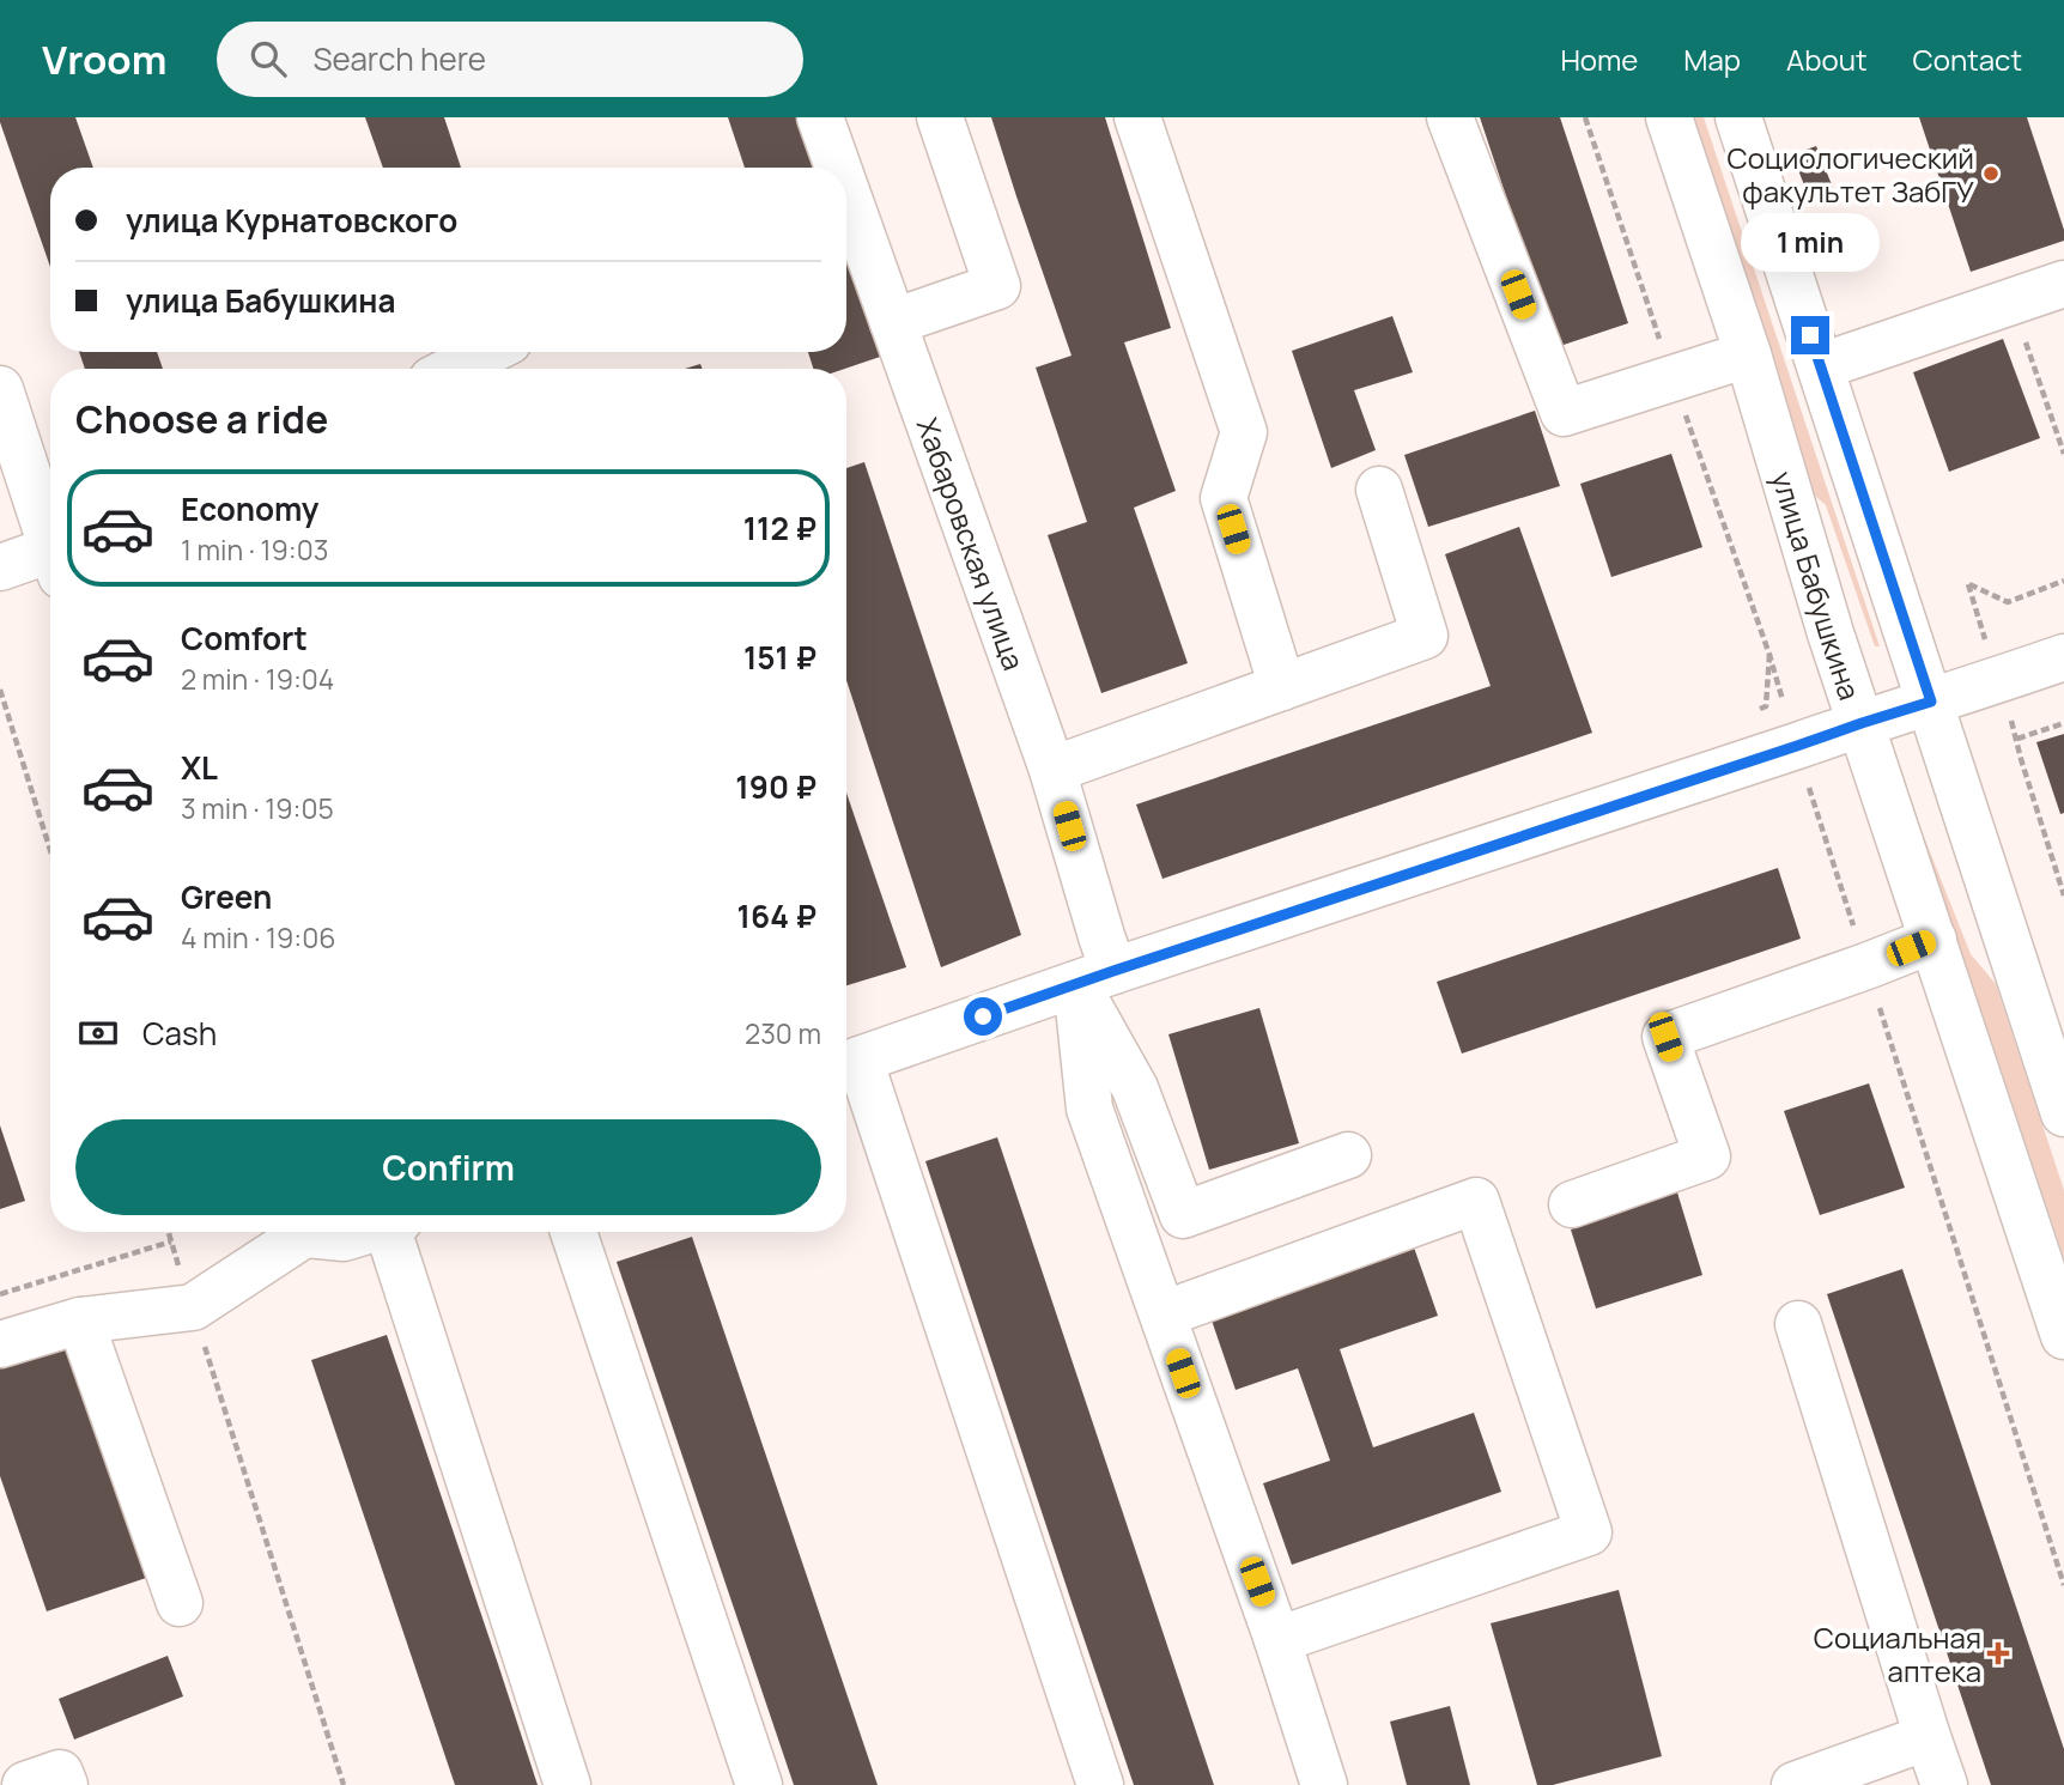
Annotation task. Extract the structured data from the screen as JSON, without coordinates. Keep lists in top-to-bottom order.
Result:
{
  "streets": {
    "street": ["Хабаровская улица", "улица Бабушкина"]
  },
  "places": {
    "other": ["Социологический факультет ЗабГУ"],
    "health": ["Социальная аптека"]
  },
  "page": {
    "header": "Vroom",
    "search": "Search here",
    "nav": [
      "Home",
      "Map",
      "About",
      "Contact"
    ],
    "banner": ["улица Курнатовского", "улица Бабушкина"],
    "bubble": "1 min",
    "heading": "Choose a ride",
    "list": [
      {
        "name": "Economy",
        "note": "1 min · 19:03",
        "value": "112 ₽"
      },
      {
        "name": "Comfort",
        "note": "2 min · 19:04",
        "value": "151 ₽"
      },
      {
        "name": "XL",
        "note": "3 min · 19:05",
        "value": "190 ₽"
      },
      {
        "name": "Green",
        "note": "4 min · 19:06",
        "value": "164 ₽"
      }
    ],
    "pay": ["Cash", "230 m"],
    "buttons": "Confirm"
  }
}
